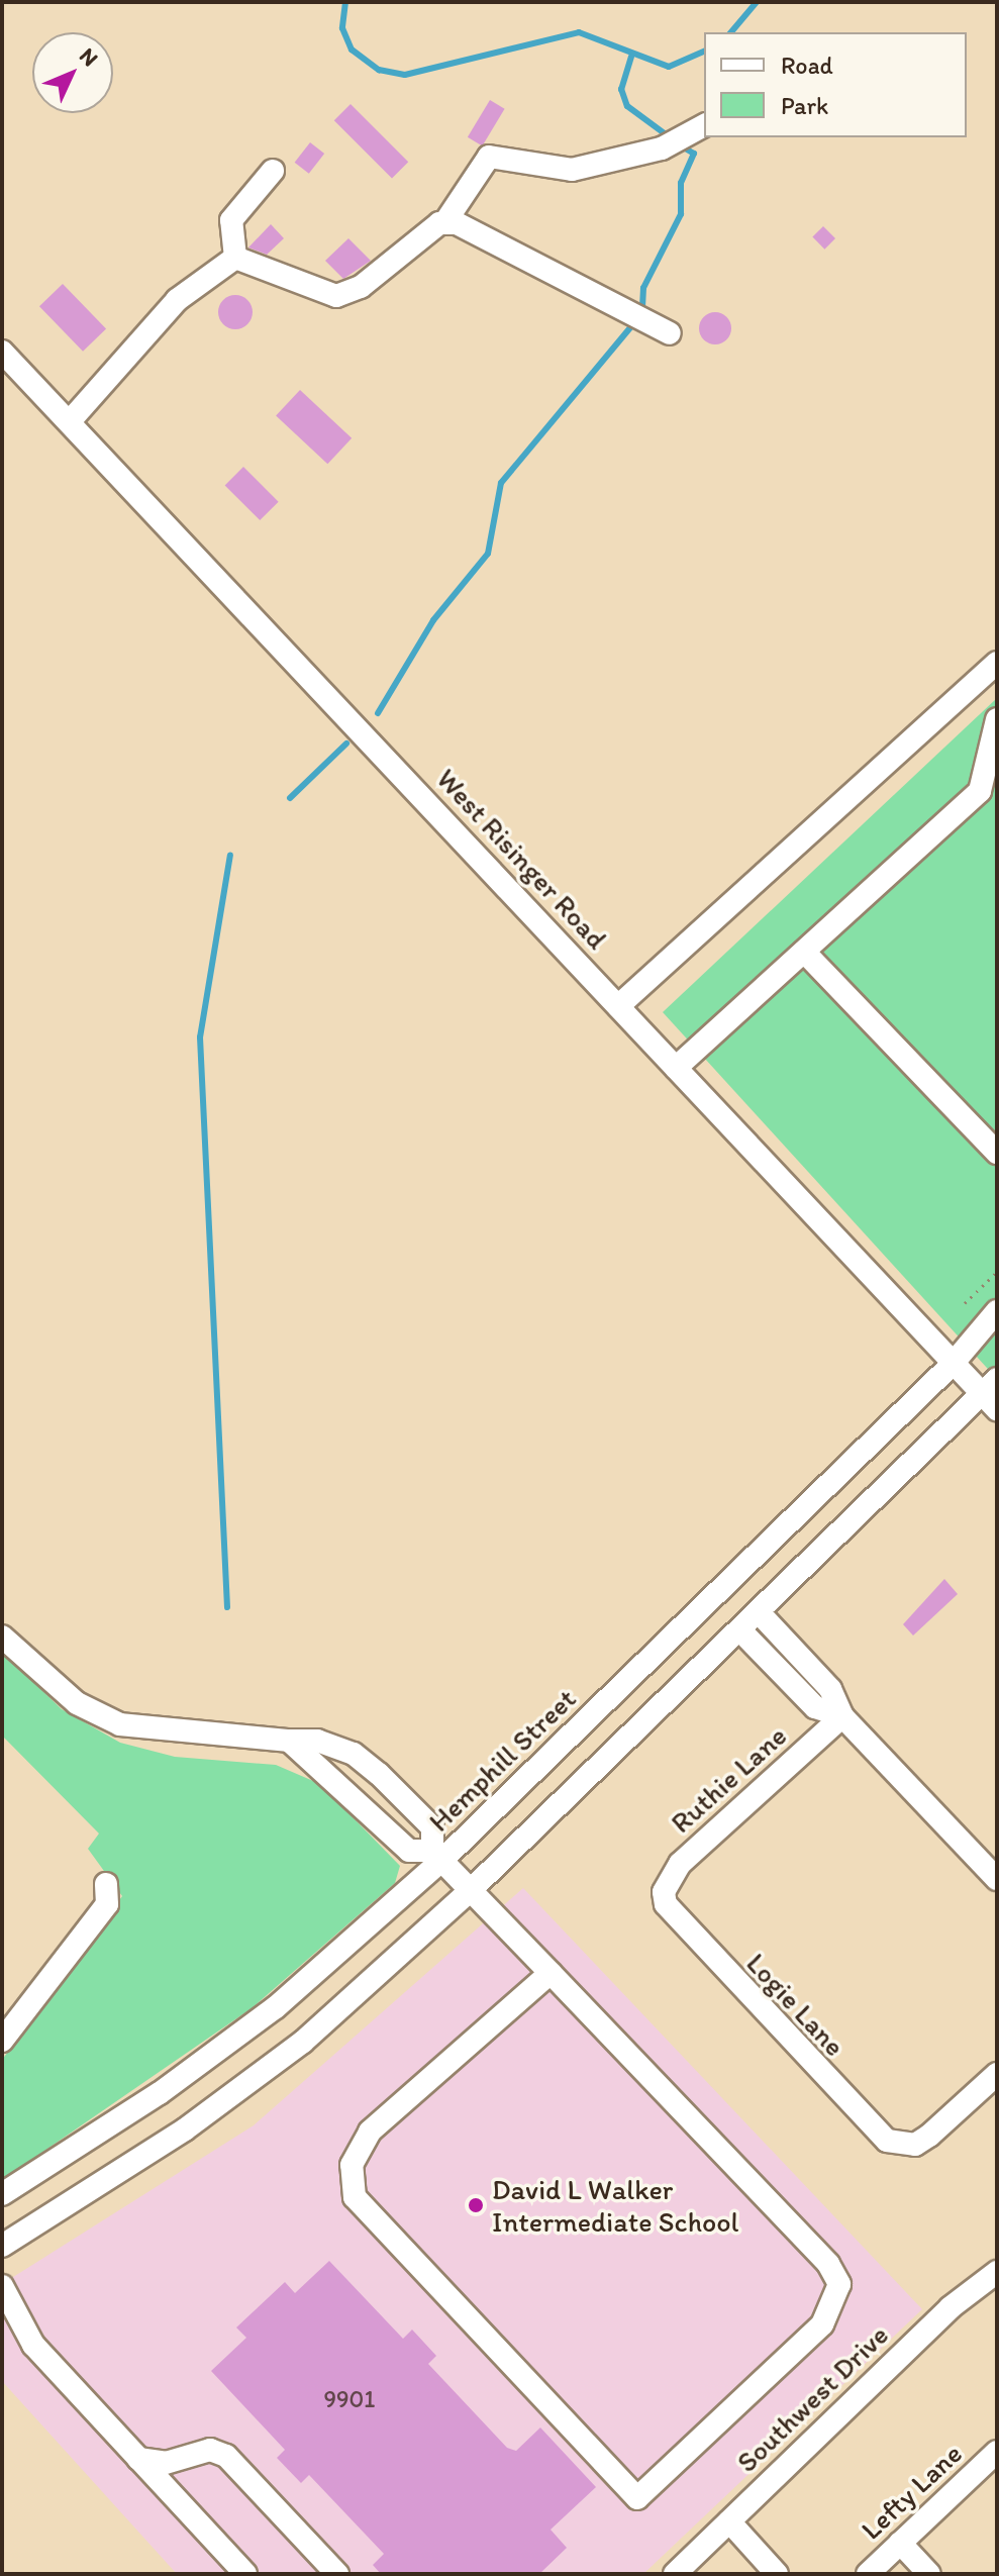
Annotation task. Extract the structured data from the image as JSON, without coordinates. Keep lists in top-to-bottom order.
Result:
{
  "streets": {
    "street": [
      "West Risinger Road",
      "Hemphill Street",
      "Ruthie Lane",
      "Logie Lane",
      "Southwest Drive",
      "Lefty Lane"
    ]
  },
  "crossings": [
    ["West Risinger Road", "Hemphill Street"],
    ["Ruthie Lane", "Logie Lane"]
  ],
  "places": ["David L Walker Intermediate School"],
  "house_numbers": ["9901"],
  "legend": ["Road", "Park"],
  "north": "top right"
}
